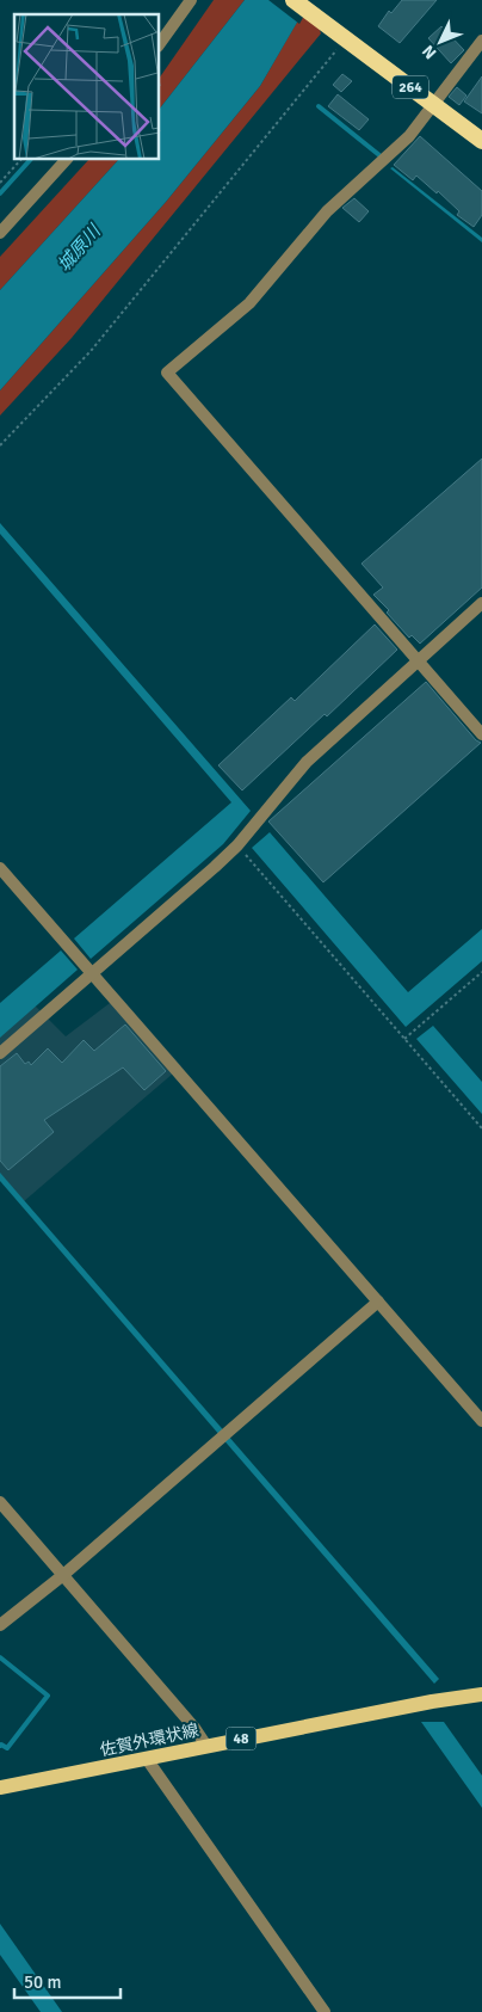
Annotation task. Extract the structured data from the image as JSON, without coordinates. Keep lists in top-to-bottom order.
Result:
{
  "streets": {
    "highway": ["264"],
    "main road": ["48", "佐賀外環状線"]
  },
  "water": ["城原川"],
  "scale_bar": "50 m",
  "north": "bottom left"
}
